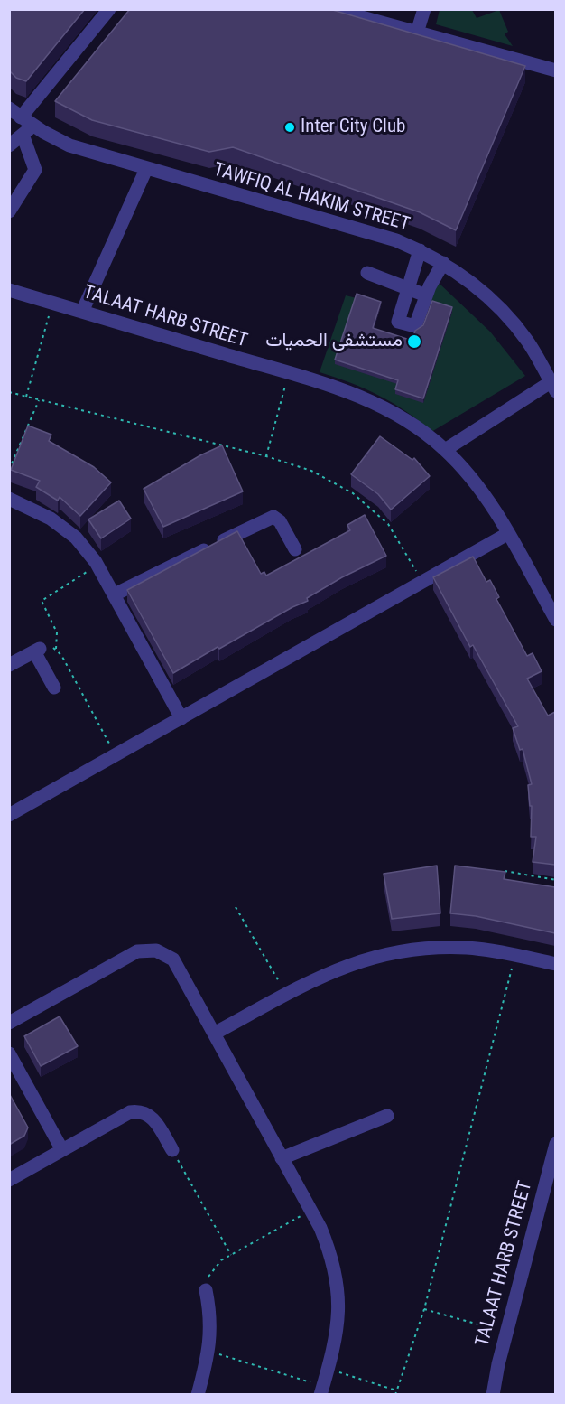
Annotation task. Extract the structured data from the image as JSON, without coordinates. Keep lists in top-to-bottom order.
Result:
{
  "streets": {
    "street": ["TAWFIQ AL HAKIM STREET", "TALAAT HARB STREET"]
  },
  "places": ["Inter City Club", "مستشفى الحميات"]
}
